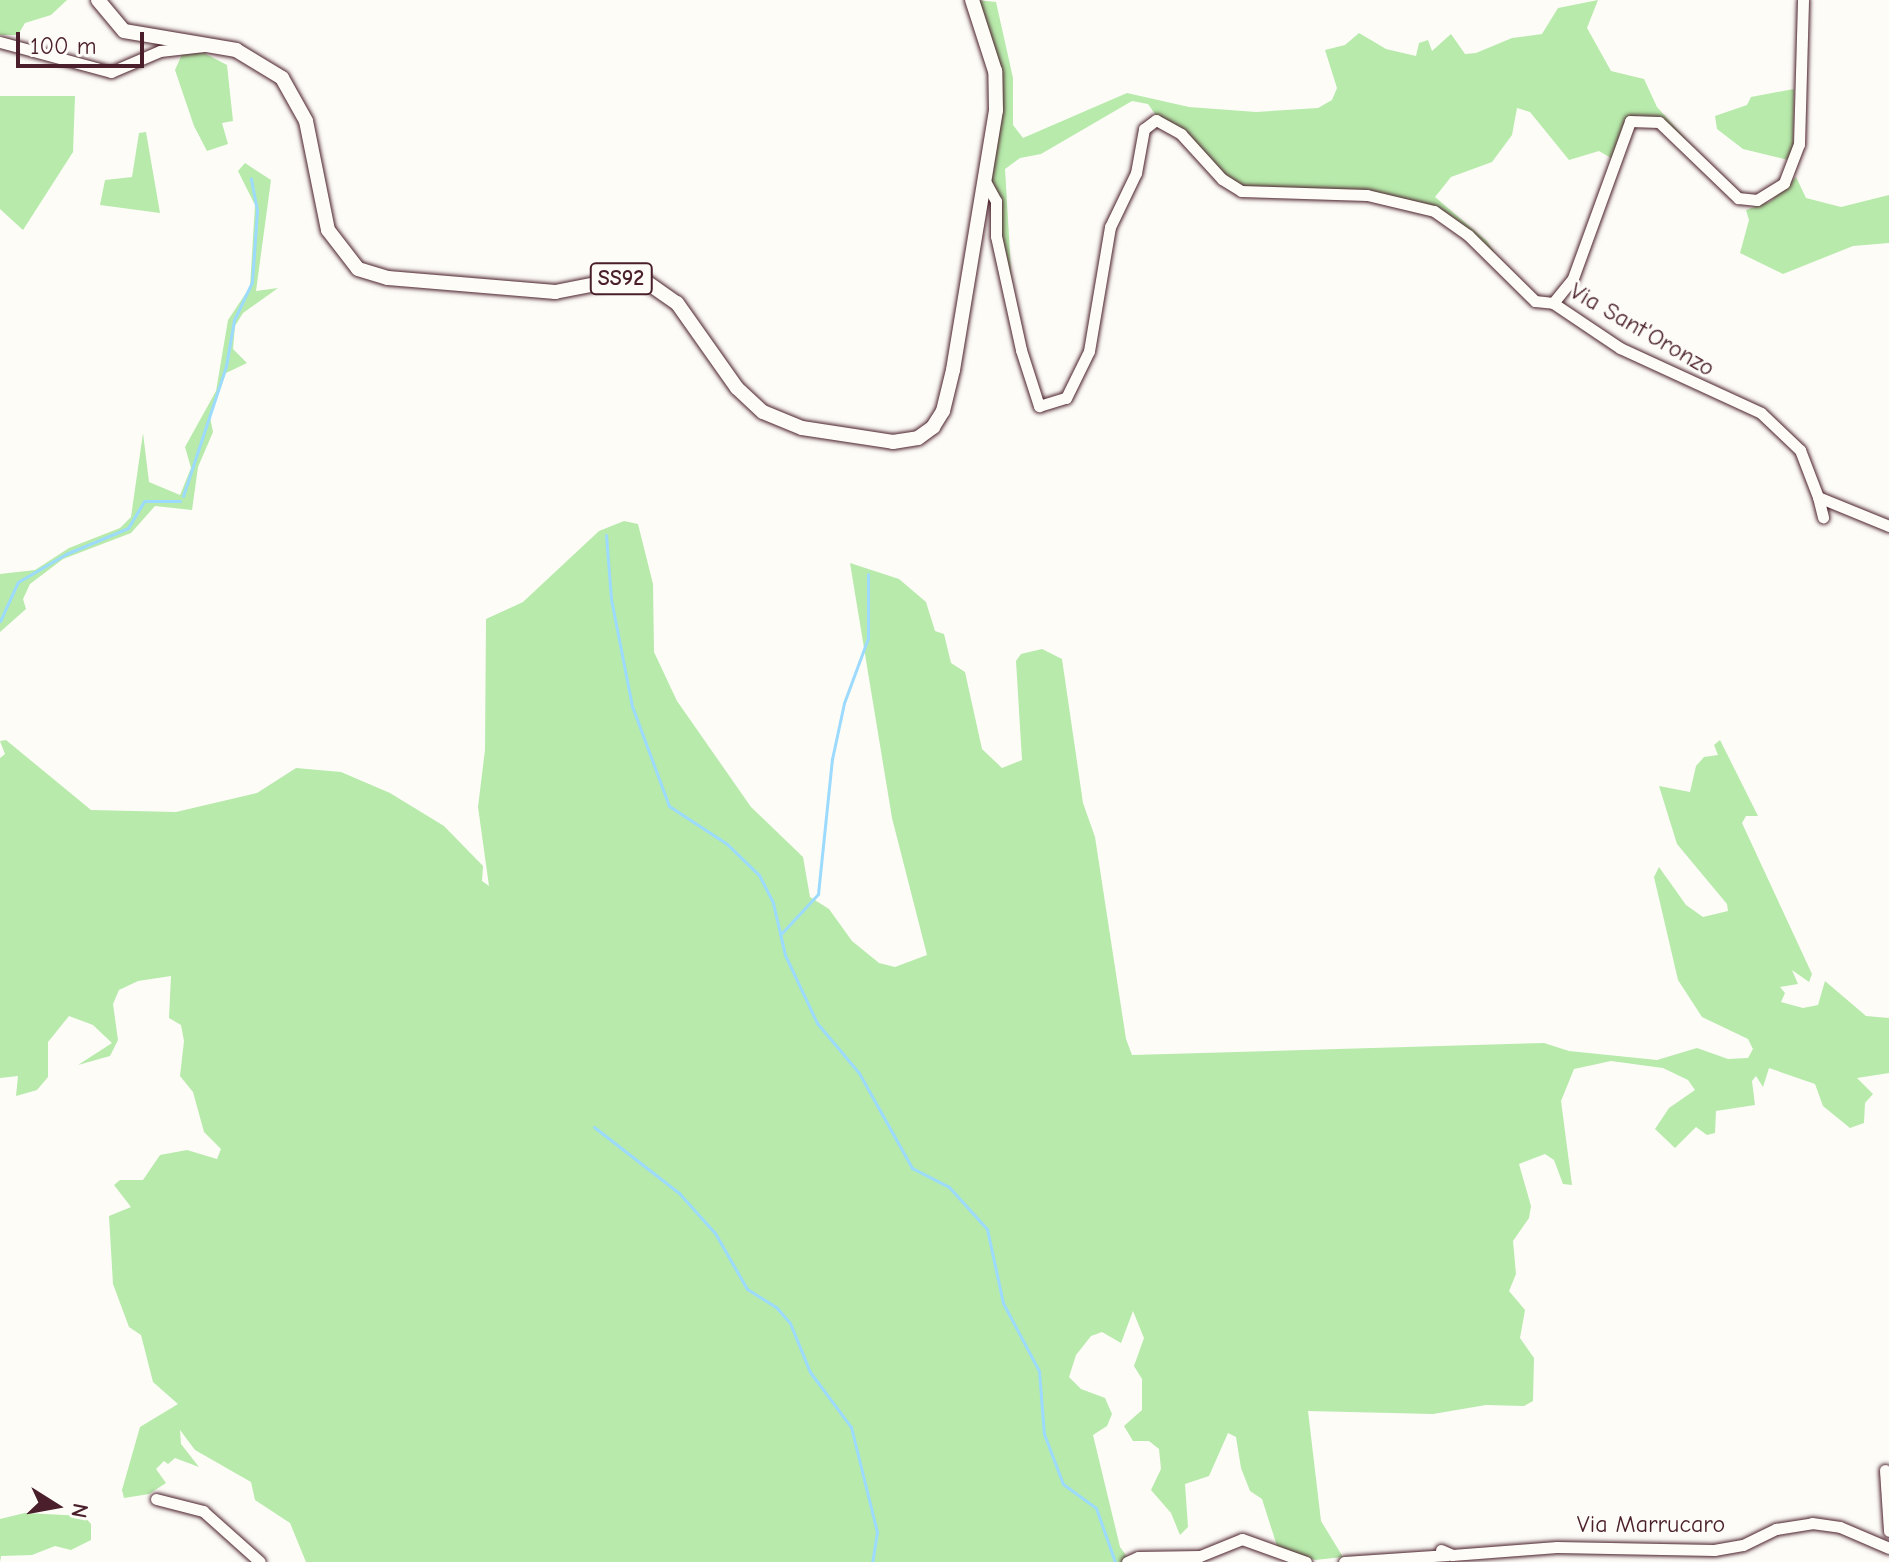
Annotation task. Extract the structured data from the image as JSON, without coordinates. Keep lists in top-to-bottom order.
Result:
{
  "streets": {
    "main road": ["SS92"],
    "street": ["Via Sant'Oronzo", "Via Marrucaro"]
  },
  "crossings": [
    ["SS92", "Via Sant'Oronzo"]
  ],
  "scale_bar": "100 m",
  "north": "right"
}
